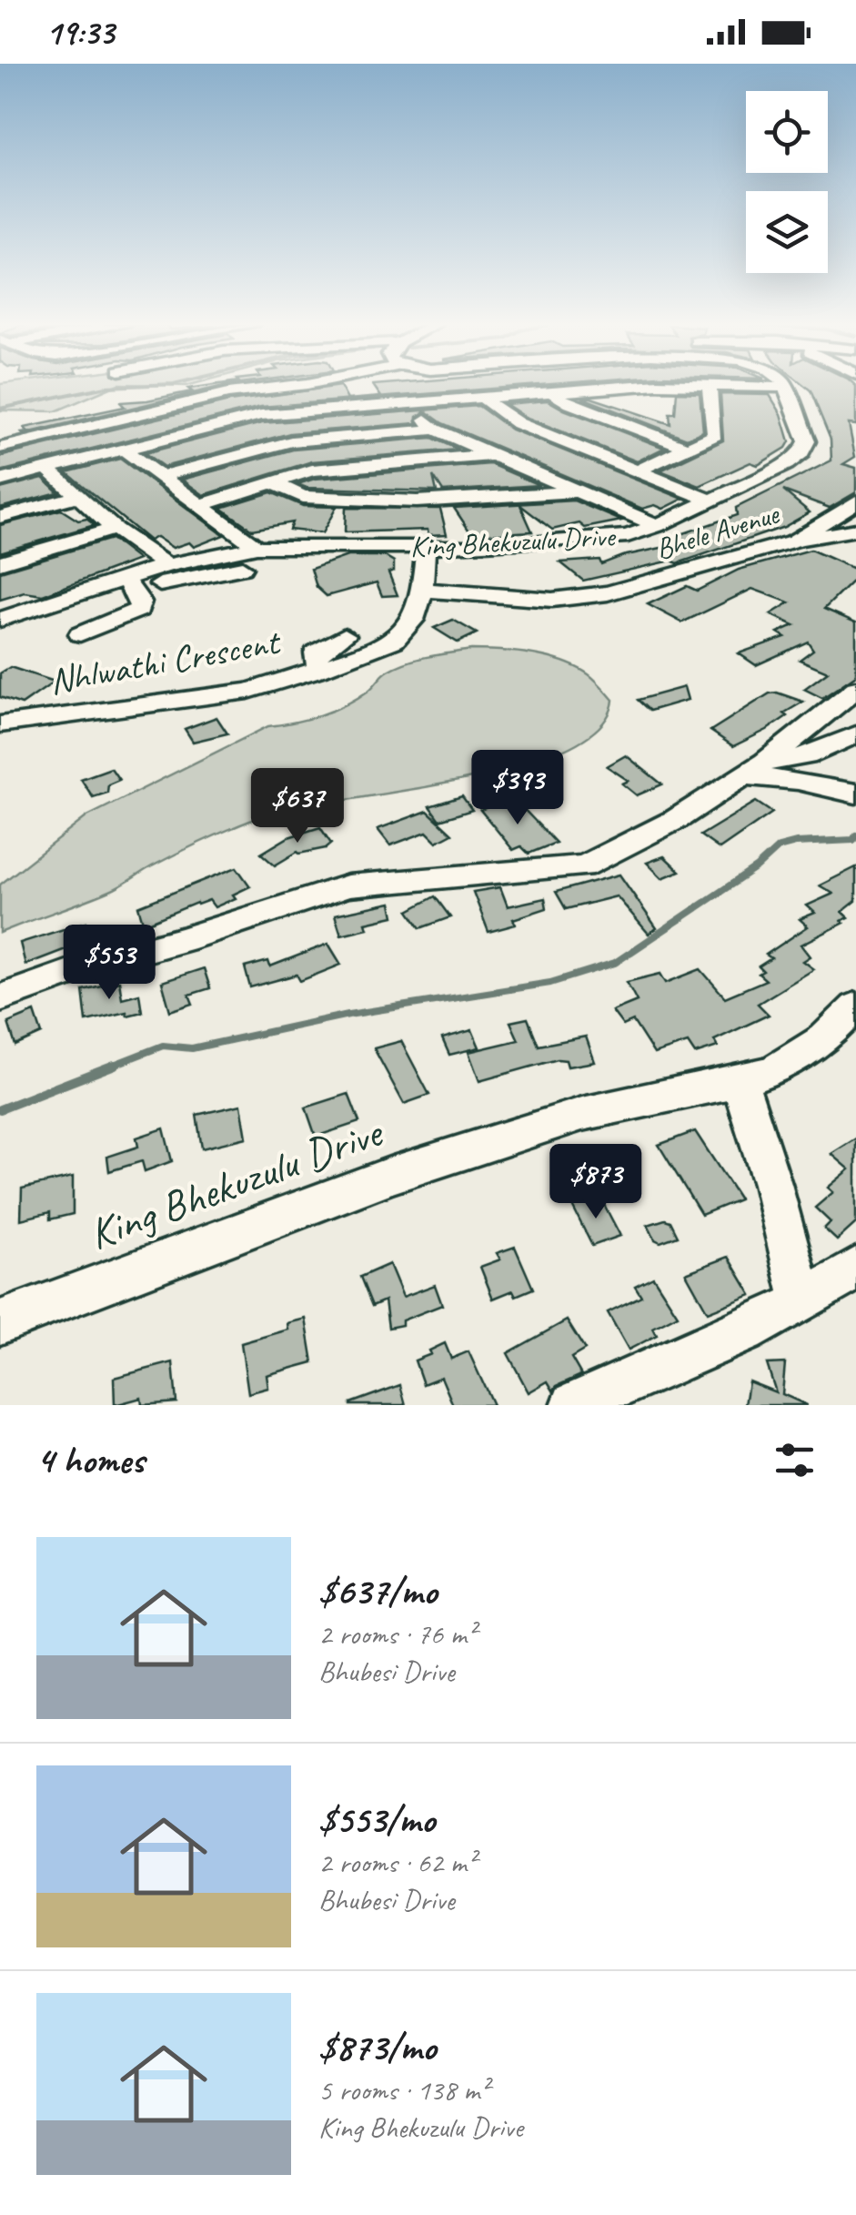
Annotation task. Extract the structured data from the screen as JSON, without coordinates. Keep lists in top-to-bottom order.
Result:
{
  "streets": {
    "street": ["Bhele Avenue", "King Bhekuzulu Drive", "Nhlwathi Crescent"]
  },
  "crossings": [
    ["Bhele Avenue", "Nhlwathi Crescent"],
    ["King Bhekuzulu Drive", "Nhlwathi Crescent"]
  ],
  "page": {
    "status": "19:33",
    "price": [
      "$393",
      "$637",
      "$553",
      "$873"
    ],
    "heading": "4 homes",
    "list": [
      {
        "name": "$637/mo",
        "note": "2 rooms · 76 m² · Bhubesi Drive"
      },
      {
        "name": "$553/mo",
        "note": "2 rooms · 62 m² · Bhubesi Drive"
      },
      {
        "name": "$873/mo",
        "note": "5 rooms · 138 m² · King Bhekuzulu Drive"
      }
    ]
  }
}
